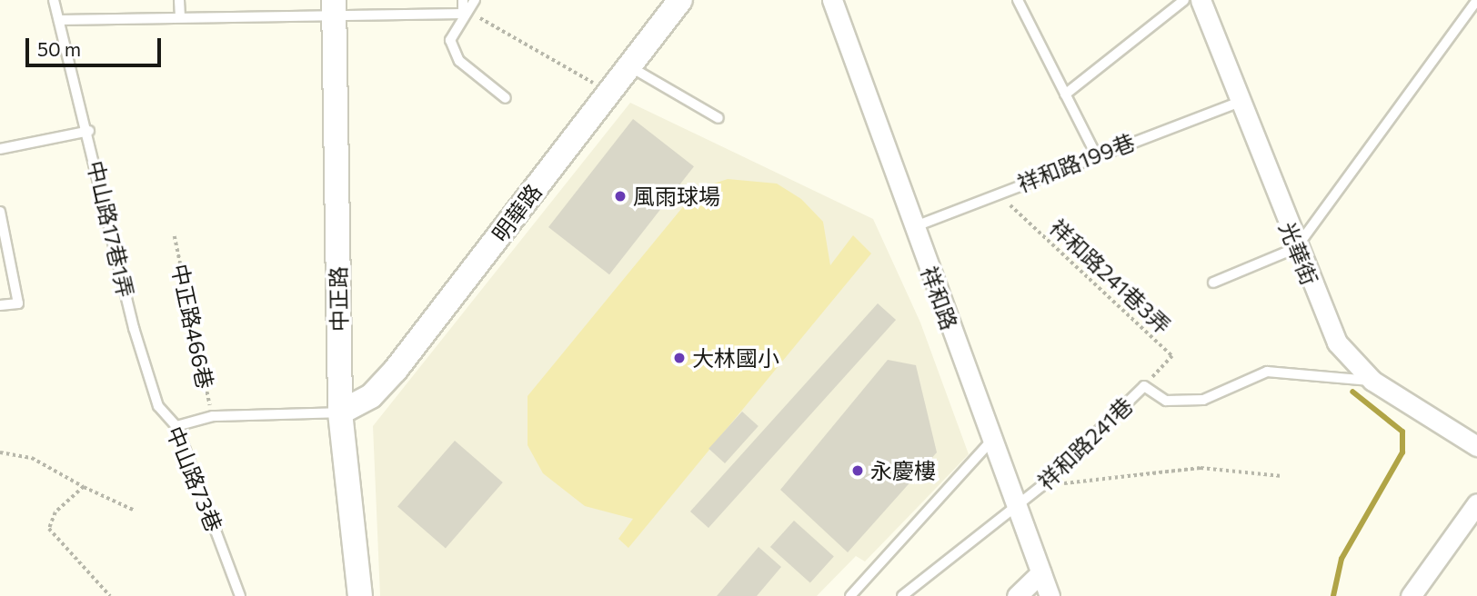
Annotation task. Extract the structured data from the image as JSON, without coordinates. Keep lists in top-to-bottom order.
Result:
{
  "streets": {
    "street": [
      "明華路",
      "光華街",
      "祥和路",
      "中正路"
    ],
    "lane": [
      "祥和路199巷",
      "中山路17巷1弄",
      "中正路466巷",
      "祥和路241巷",
      "中山路73巷"
    ],
    "path": ["祥和路241巷3弄"]
  },
  "crossings": [
    ["祥和路199巷", "光華街"],
    ["祥和路199巷", "祥和路241巷3弄"],
    ["祥和路199巷", "祥和路"],
    ["明華路", "中正路"],
    ["明華路", "中正路466巷"],
    ["中山路17巷1弄", "中山路73巷"],
    ["光華街", "祥和路241巷"],
    ["祥和路241巷3弄", "祥和路241巷"],
    ["祥和路", "祥和路241巷"],
    ["中正路", "中正路466巷"],
    ["中正路466巷", "中山路73巷"]
  ],
  "places": ["風雨球場", "大林國小", "永慶樓"],
  "scale_bar": "50 m"
}
